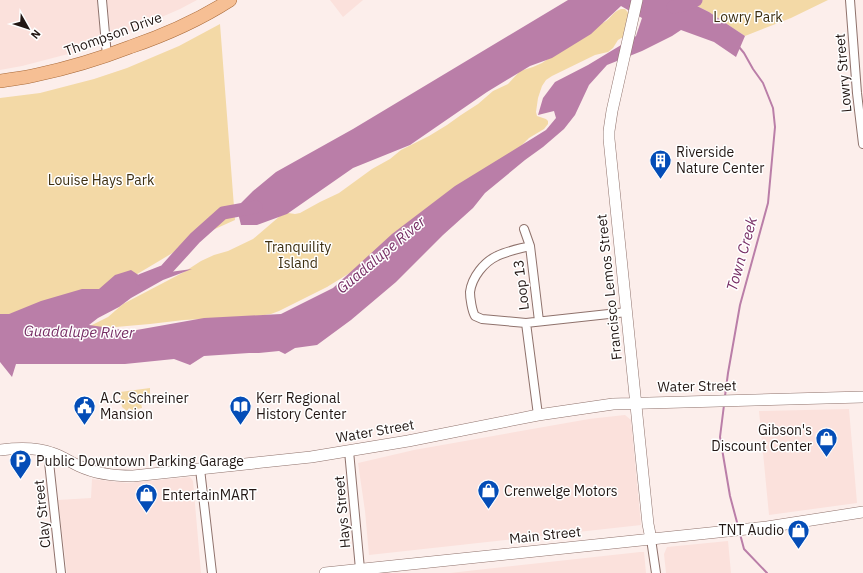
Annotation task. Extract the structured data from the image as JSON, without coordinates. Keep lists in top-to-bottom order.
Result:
{
  "streets": {
    "main road": ["Thompson Drive"],
    "street": [
      "Lowry Street",
      "Loop 13",
      "Francisco Lemos Street",
      "Water Street",
      "Hays Street",
      "Clay Street",
      "Main Street"
    ]
  },
  "crossings": [
    ["Francisco Lemos Street", "Water Street"],
    ["Francisco Lemos Street", "Main Street"],
    ["Water Street", "Hays Street"],
    ["Water Street", "Clay Street"],
    ["Hays Street", "Main Street"]
  ],
  "water": ["Town Creek", "Guadalupe River"],
  "parks": ["Lowry Park", "Louise Hays Park", "Tranquility Island"],
  "places": {
    "building": ["Riverside Nature Center"],
    "public building": ["A.C. Schreiner Mansion"],
    "library": ["Kerr Regional History Center"],
    "shop": [
      "Gibson's Discount Center",
      "Crenwelge Motors",
      "EntertainMART",
      "TNT Audio"
    ],
    "parking": ["Public Downtown Parking Garage"]
  },
  "north": "bottom right"
}
